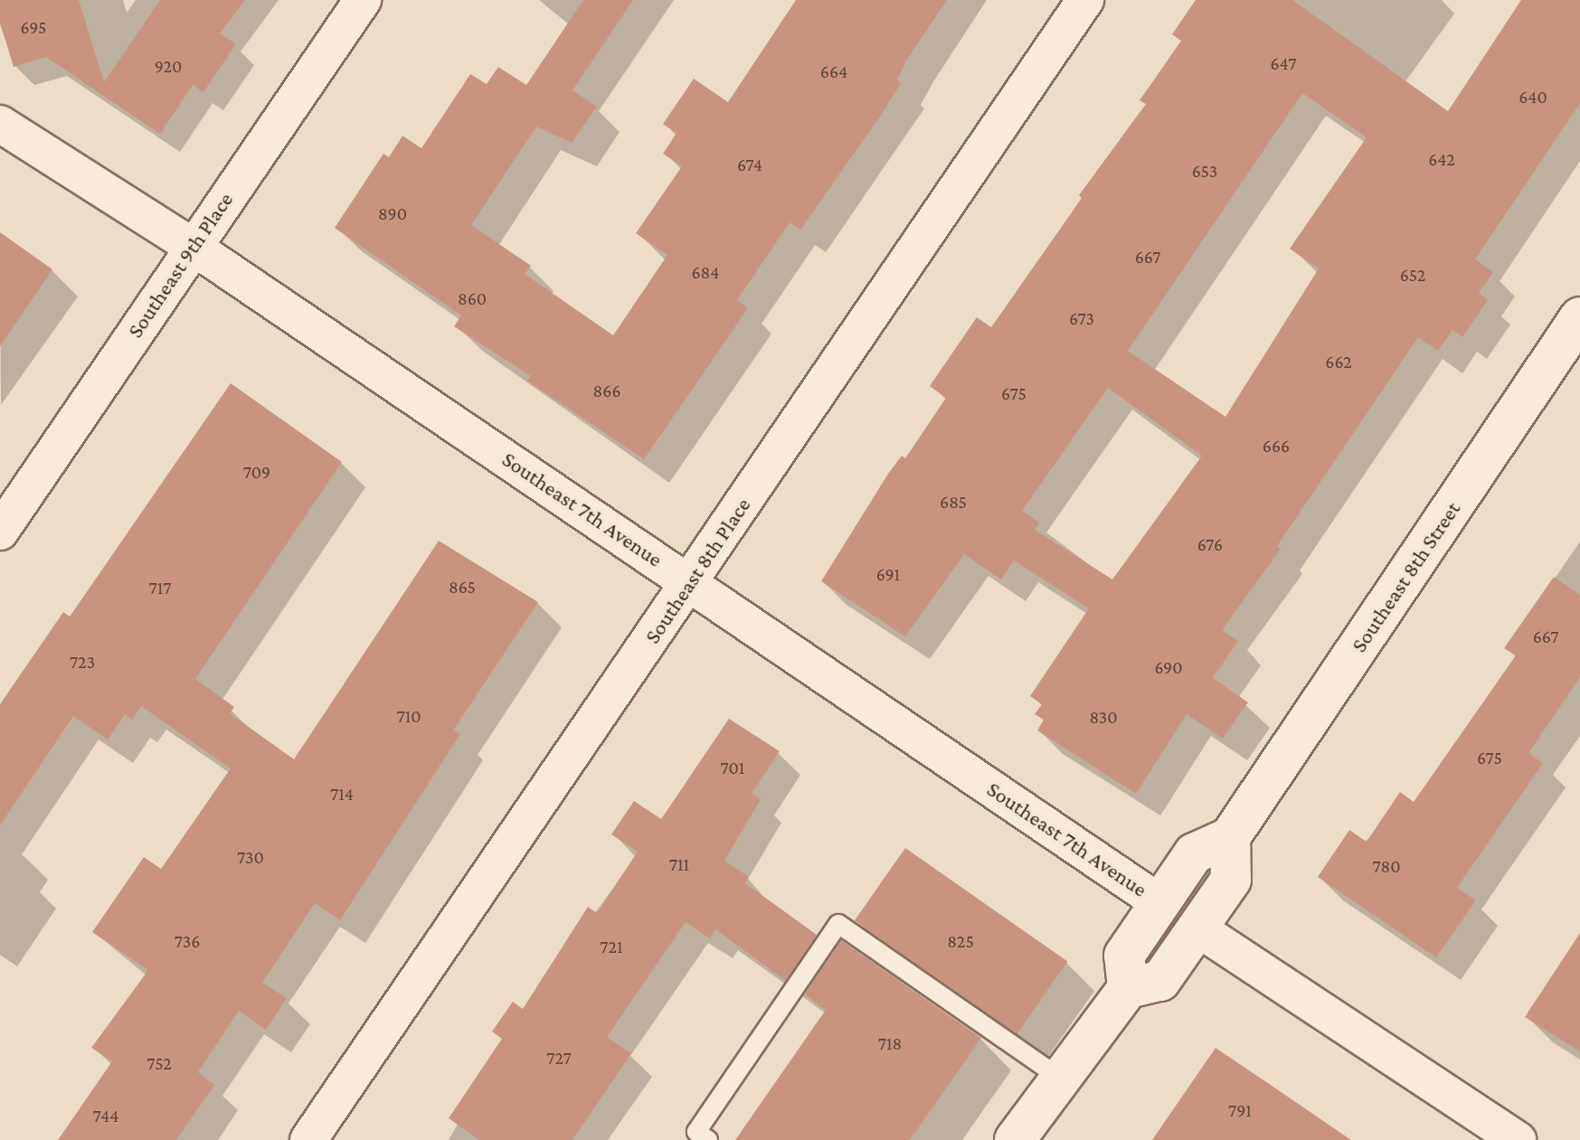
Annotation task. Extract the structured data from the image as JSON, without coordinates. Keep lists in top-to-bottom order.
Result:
{
  "streets": {
    "street": [
      "Southeast 9th Place",
      "Southeast 7th Avenue",
      "Southeast 8th Place",
      "Southeast 8th Street"
    ]
  },
  "crossings": [
    ["Southeast 9th Place", "Southeast 7th Avenue"],
    ["Southeast 7th Avenue", "Southeast 8th Place"]
  ],
  "house_numbers": [
    "695",
    "647",
    "920",
    "664",
    "640",
    "642",
    "674",
    "653",
    "890",
    "667",
    "684",
    "652",
    "860",
    "673",
    "662",
    "866",
    "675",
    "666",
    "709",
    "685",
    "676",
    "691",
    "865",
    "717",
    "667",
    "723",
    "690",
    "710",
    "830",
    "675",
    "701",
    "714",
    "730",
    "711",
    "780",
    "736",
    "825",
    "721",
    "718",
    "727",
    "752",
    "791",
    "744"
  ]
}
